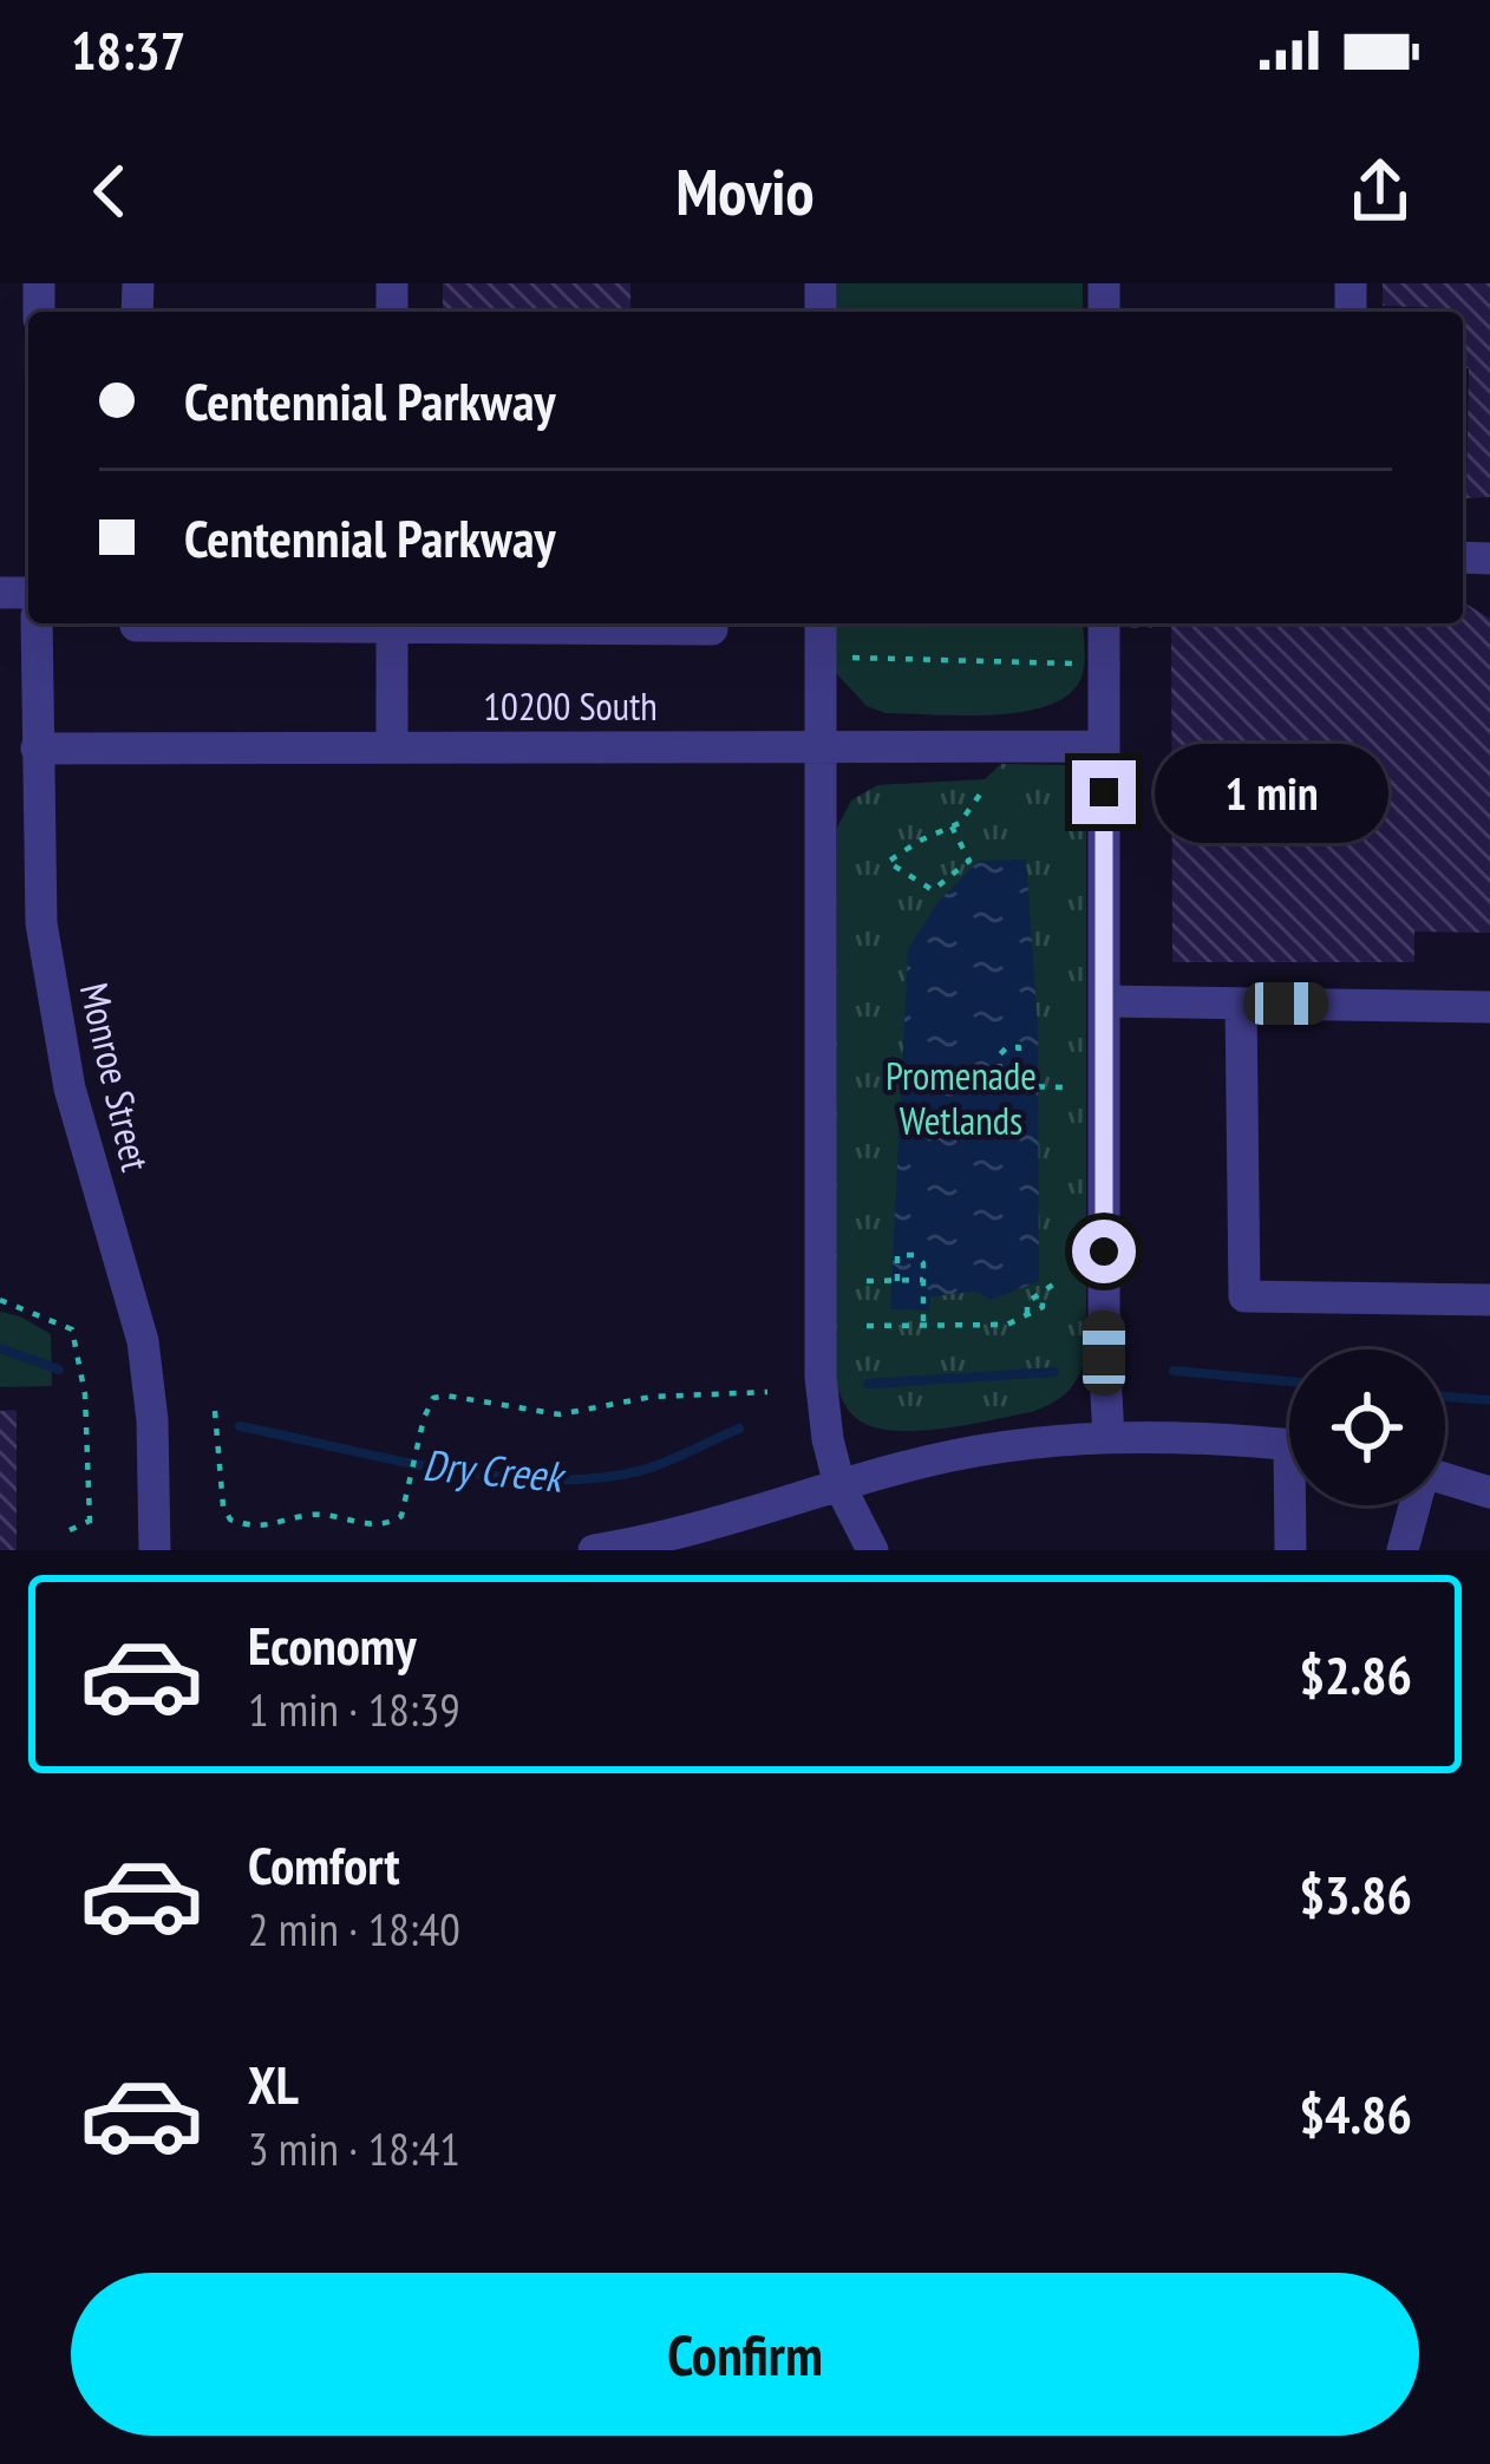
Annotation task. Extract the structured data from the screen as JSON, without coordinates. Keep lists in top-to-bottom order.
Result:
{
  "streets": {
    "street": ["10200 South", "Monroe Street"]
  },
  "crossings": [
    ["10200 South", "Monroe Street"]
  ],
  "water": ["Dry Creek"],
  "parks": ["Promenade Wetlands"],
  "page": {
    "status": "18:37",
    "header": "Movio",
    "banner": ["Centennial Parkway", "Centennial Parkway"],
    "bubble": "1 min",
    "list": [
      {
        "name": "Economy",
        "note": "1 min · 18:39",
        "value": "$2.86"
      },
      {
        "name": "Comfort",
        "note": "2 min · 18:40",
        "value": "$3.86"
      },
      {
        "name": "XL",
        "note": "3 min · 18:41",
        "value": "$4.86"
      }
    ],
    "buttons": "Confirm"
  }
}
